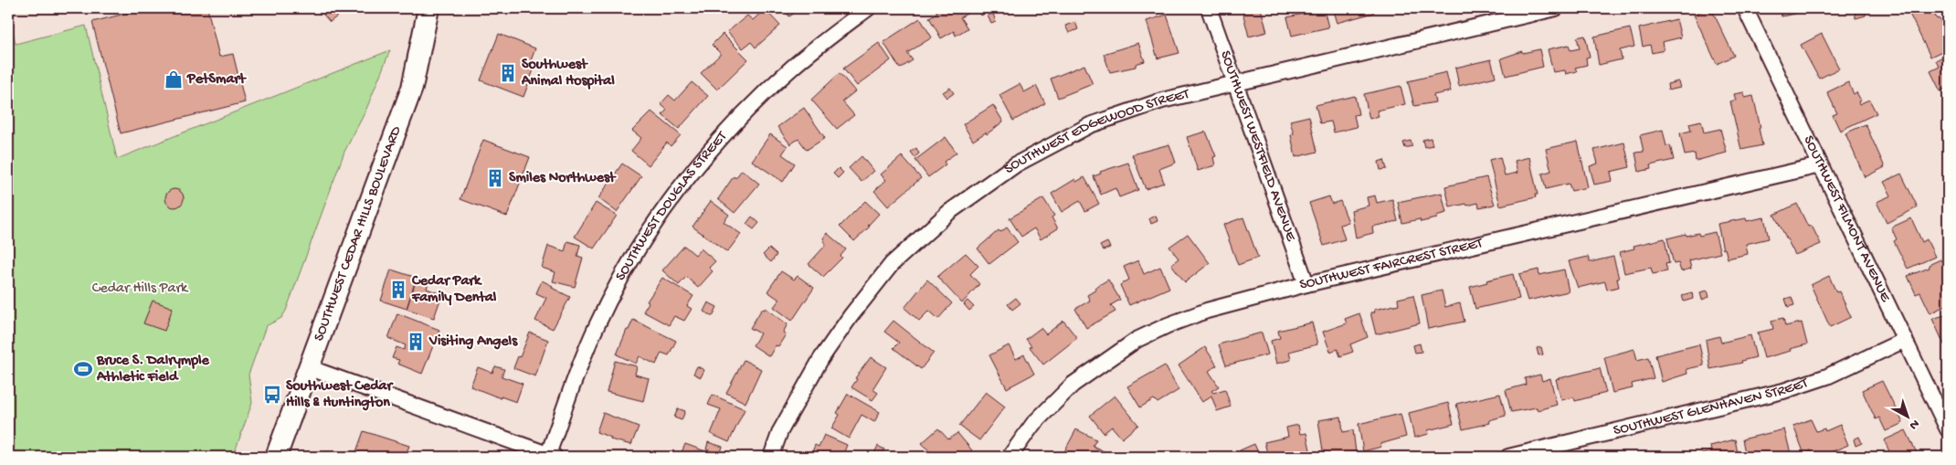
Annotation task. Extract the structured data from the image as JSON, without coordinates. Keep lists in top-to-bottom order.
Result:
{
  "streets": {
    "main road": ["SOUTHWEST CEDAR HILLS BOULEVARD"],
    "street": [
      "SOUTHWEST EDGEWOOD STREET",
      "SOUTHWEST WESTFIELD AVENUE",
      "SOUTHWEST DOUGLAS STREET",
      "SOUTHWEST FILMONT AVENUE",
      "SOUTHWEST FAIRCREST STREET",
      "SOUTHWEST GLENHAVEN STREET"
    ]
  },
  "crossings": [
    ["SOUTHWEST EDGEWOOD STREET", "SOUTHWEST WESTFIELD AVENUE"],
    ["SOUTHWEST WESTFIELD AVENUE", "SOUTHWEST FAIRCREST STREET"],
    ["SOUTHWEST FILMONT AVENUE", "SOUTHWEST FAIRCREST STREET"],
    ["SOUTHWEST FILMONT AVENUE", "SOUTHWEST GLENHAVEN STREET"]
  ],
  "parks": ["Cedar Hills Park"],
  "places": {
    "building": [
      "Southwest Animal Hospital",
      "Smiles Northwest",
      "Cedar Park Family Dental",
      "Visiting Angels"
    ],
    "shop": ["PetSmart"],
    "sports": ["Bruce S. DaIrymple Athletic Field"],
    "bus stop": ["Southwest Cedar Hills & Huntington"]
  },
  "north": "bottom right"
}
